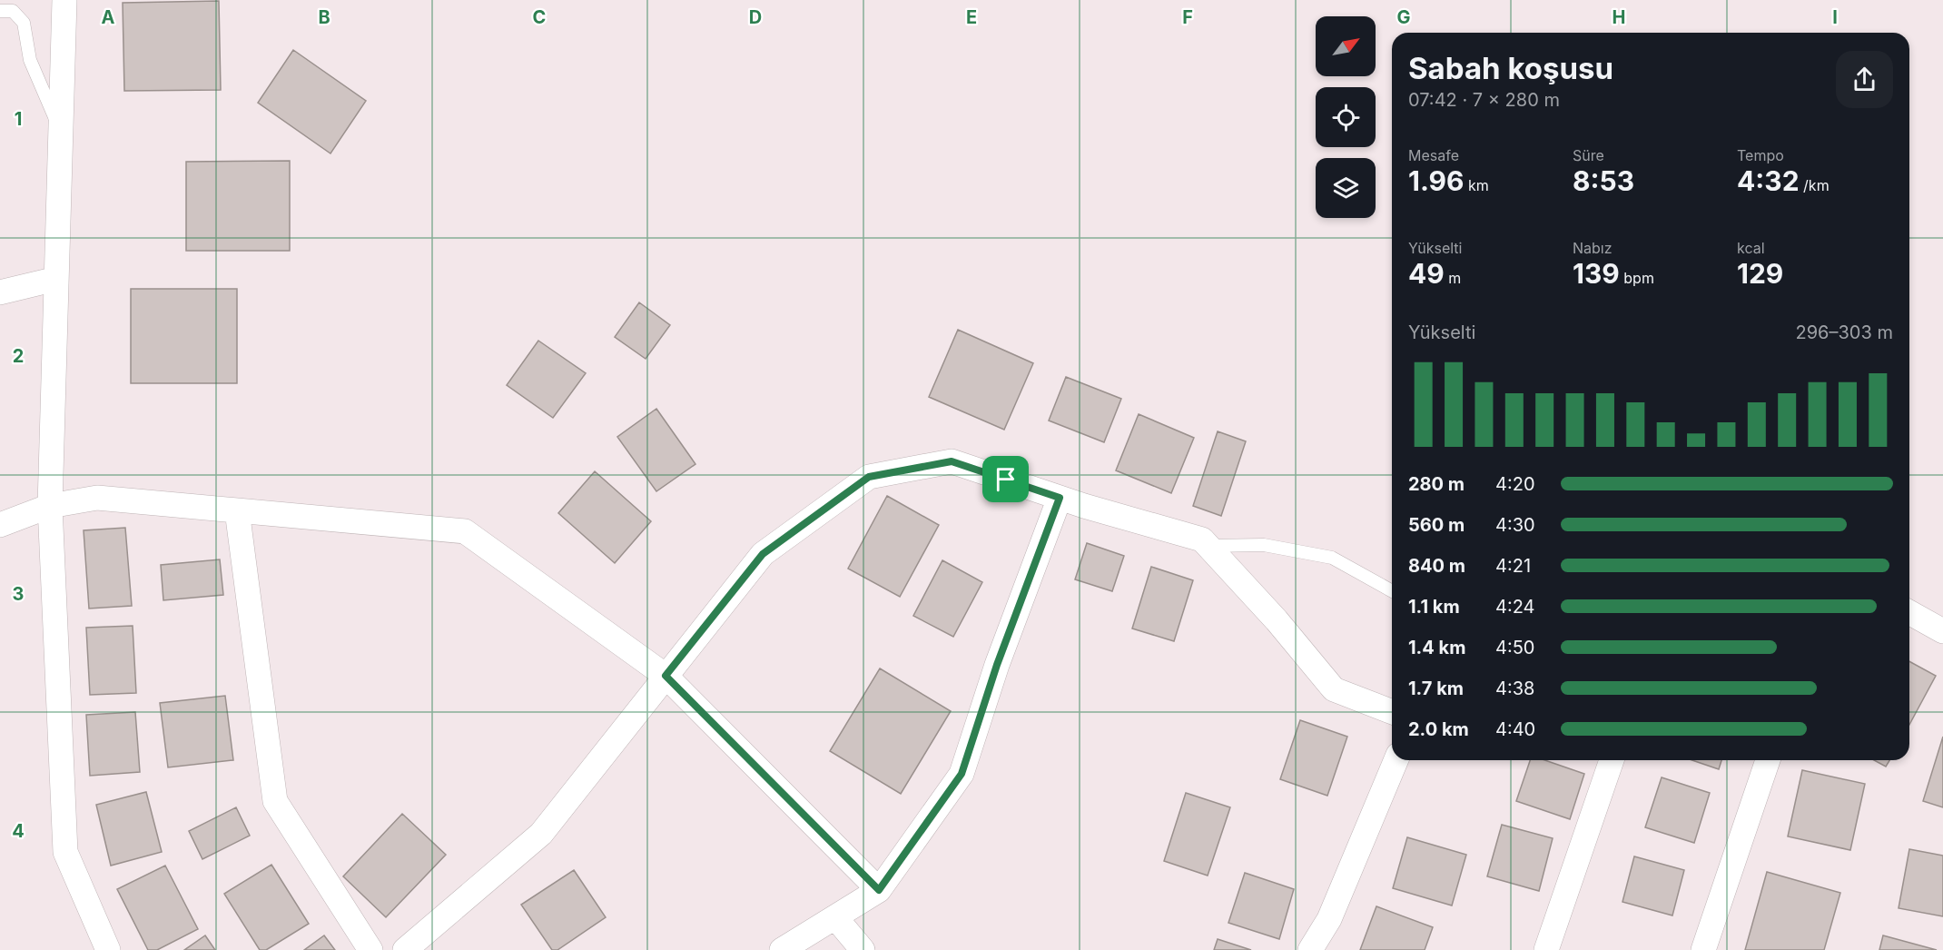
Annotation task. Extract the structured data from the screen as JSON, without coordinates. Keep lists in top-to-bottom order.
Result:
{
  "north": "top right",
  "page": {
    "heading": ["Sabah koşusu", "07:42 · 7 × 280 m"],
    "stats": [
      ["Mesafe", "1.96 km"],
      ["Süre", "8:53"],
      ["Tempo", "4:32 /km"],
      ["Yükselti", "49 m"],
      ["Nabız", "139 bpm"],
      ["kcal", "129"]
    ],
    "chart": ["Yükselti", "296–303 m"],
    "list": [
      {
        "name": "280 m",
        "note": "4:20"
      },
      {
        "name": "560 m",
        "note": "4:30"
      },
      {
        "name": "840 m",
        "note": "4:21"
      },
      {
        "name": "1.1 km",
        "note": "4:24"
      },
      {
        "name": "1.4 km",
        "note": "4:50"
      },
      {
        "name": "1.7 km",
        "note": "4:38"
      },
      {
        "name": "2.0 km",
        "note": "4:40"
      }
    ]
  },
  "grid": {
    "columns": [
      "A",
      "B",
      "C",
      "D",
      "E",
      "F",
      "G",
      "H",
      "I"
    ],
    "rows": [
      "1",
      "2",
      "3",
      "4"
    ]
  }
}
